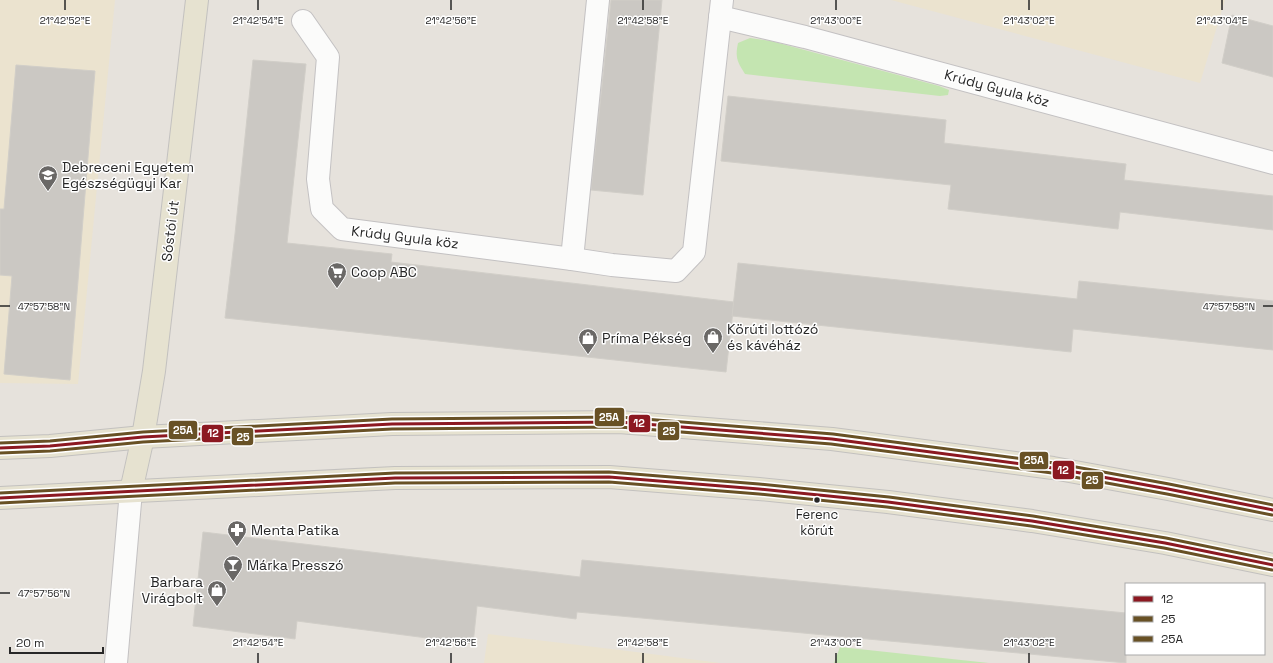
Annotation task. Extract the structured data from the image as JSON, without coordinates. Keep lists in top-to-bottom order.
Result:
{
  "streets": {
    "main road": ["Sóstói út"],
    "street": ["Krúdy Gyula köz"]
  },
  "places": {
    "school or university": ["Debreceni Egyetem Egészségügyi Kar"],
    "supermarket": ["Coop ABC"],
    "shop": ["Körúti lottózó és kávéház", "Príma Pékség", "Barbara Virágbolt"],
    "other": ["Ferenc körút"],
    "pharmacy": ["Menta Patika"],
    "bar": ["Márka Presszó"]
  },
  "lines": ["transit line 25A", "transit line 12", "transit line 25"],
  "legend": ["12", "25", "25A"],
  "scale_bar": "20 m",
  "coordinates": [
    "21°42'52\"E",
    "21°42'54\"E",
    "21°42'56\"E",
    "21°42'58\"E",
    "21°43'00\"E",
    "21°43'02\"E",
    "21°43'04\"E",
    "47°57'58\"N",
    "47°57'56\"N"
  ]
}
